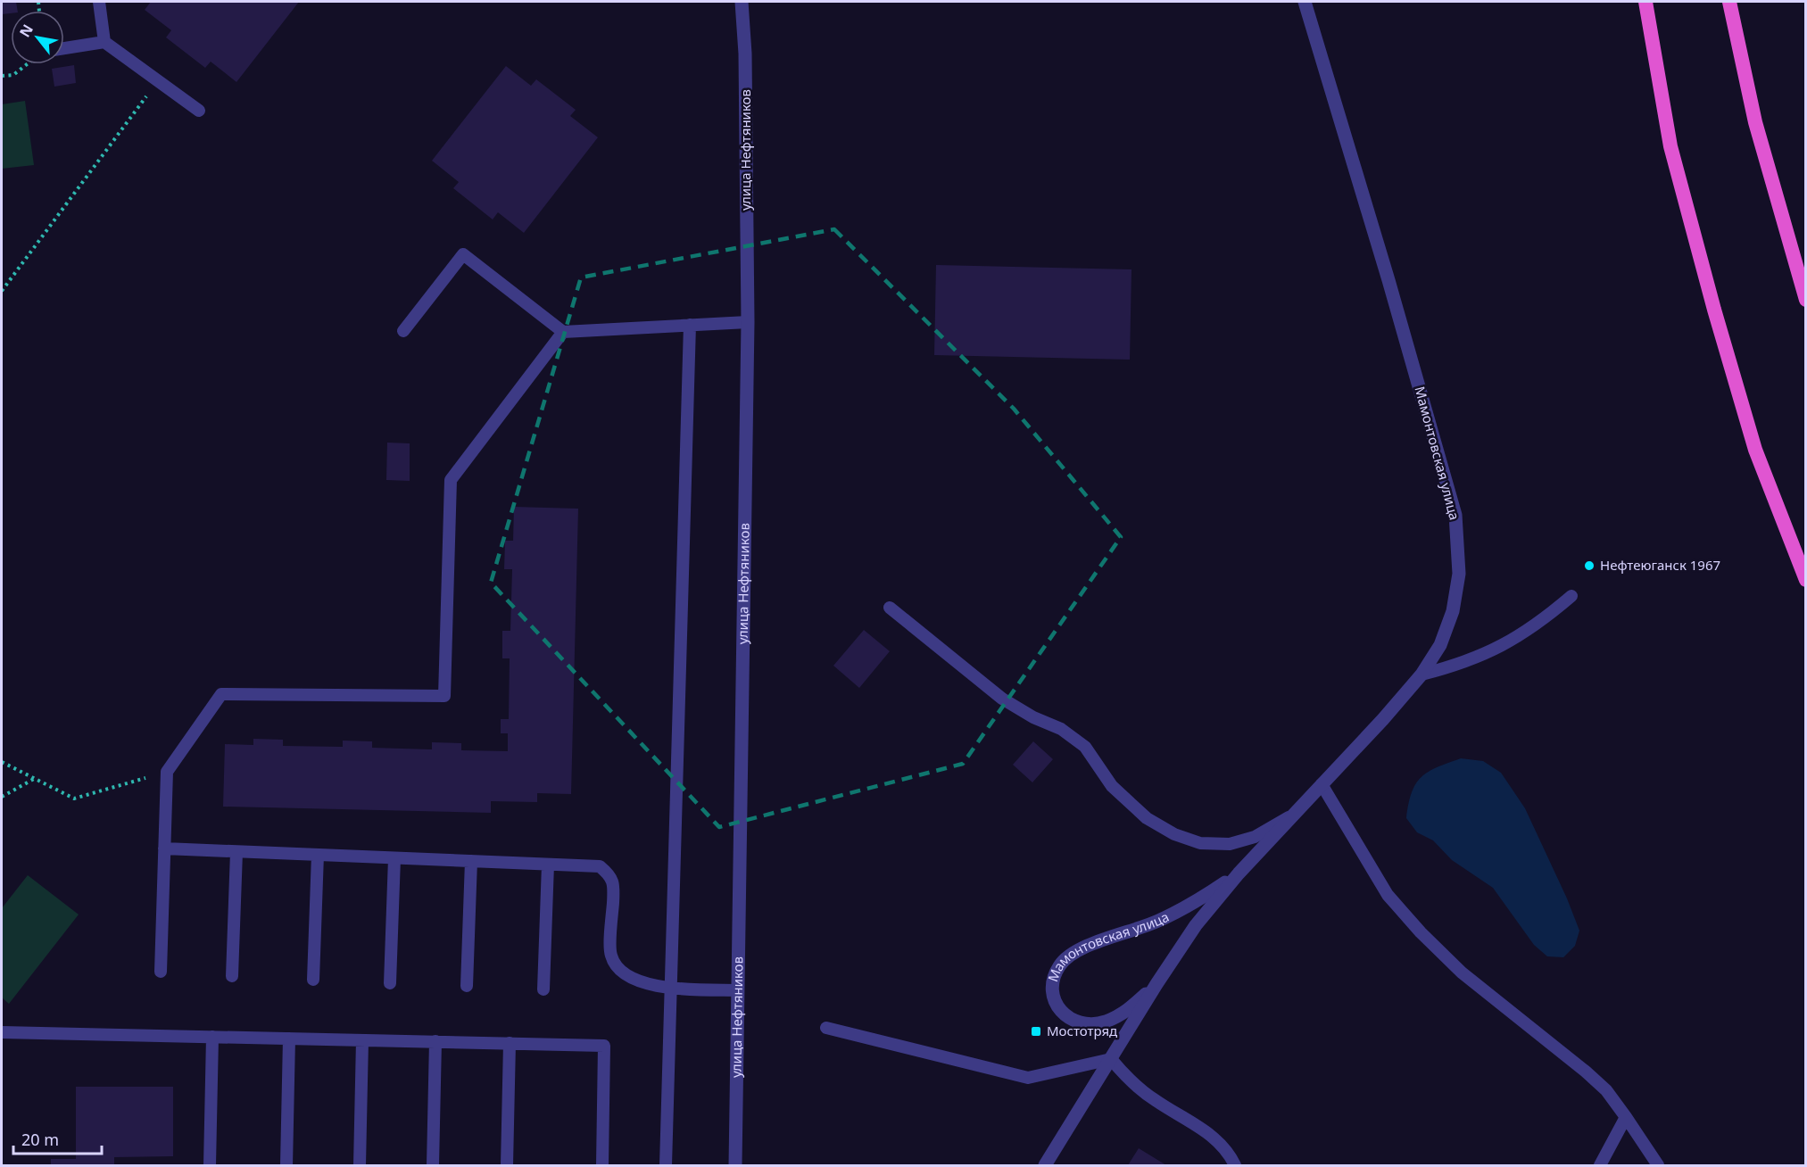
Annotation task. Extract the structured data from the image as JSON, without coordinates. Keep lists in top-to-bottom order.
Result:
{
  "streets": {
    "street": ["улица Нефтяников", "Мамонтовская улица"]
  },
  "places": {
    "other": ["Нефтеюганск 1967"],
    "transit": ["Мостотряд"]
  },
  "scale_bar": "20 m",
  "north": "top left"
}
